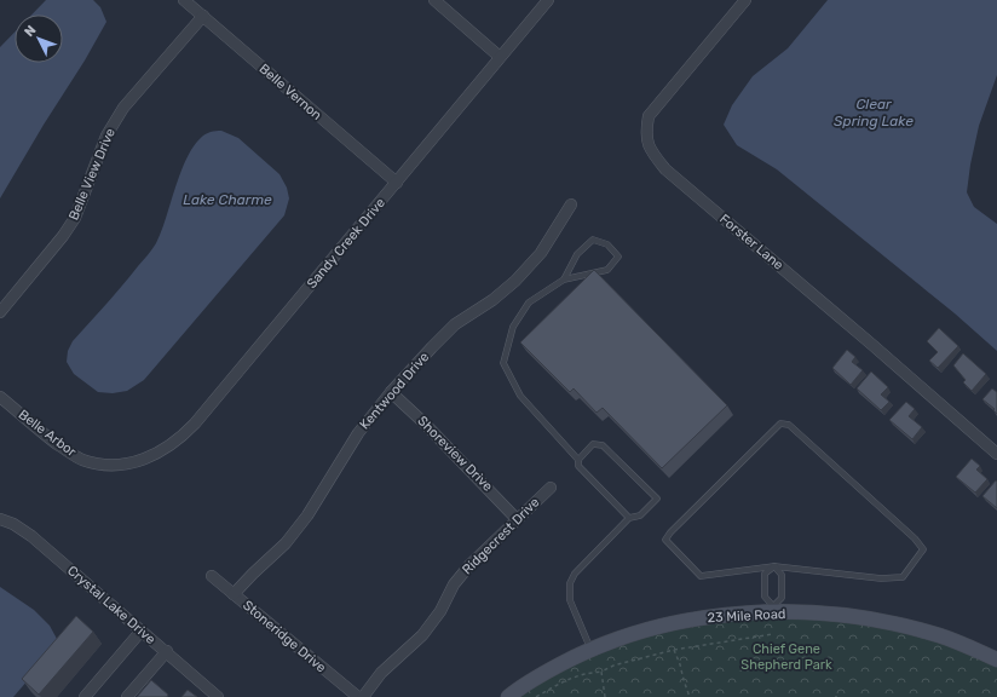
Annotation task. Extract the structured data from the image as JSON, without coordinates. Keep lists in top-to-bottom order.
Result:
{
  "streets": {
    "main road": ["23 Mile Road"],
    "street": [
      "Belle Vernon",
      "Belle View Drive",
      "Forster Lane",
      "Sandy Creek Drive",
      "Kentwood Drive",
      "Belle Arbor",
      "Shoreview Drive",
      "Ridgecrest Drive",
      "Crystal Lake Drive",
      "Stoneridge Drive"
    ]
  },
  "crossings": [
    ["Belle Vernon", "Belle View Drive"],
    ["Belle Vernon", "Sandy Creek Drive"],
    ["Sandy Creek Drive", "Belle Arbor"],
    ["Kentwood Drive", "Shoreview Drive"],
    ["Kentwood Drive", "Stoneridge Drive"],
    ["Shoreview Drive", "Ridgecrest Drive"]
  ],
  "water": ["Clear Spring Lake", "Lake Charme"],
  "parks": ["Chief Gene Shepherd Park"],
  "north": "top left"
}
